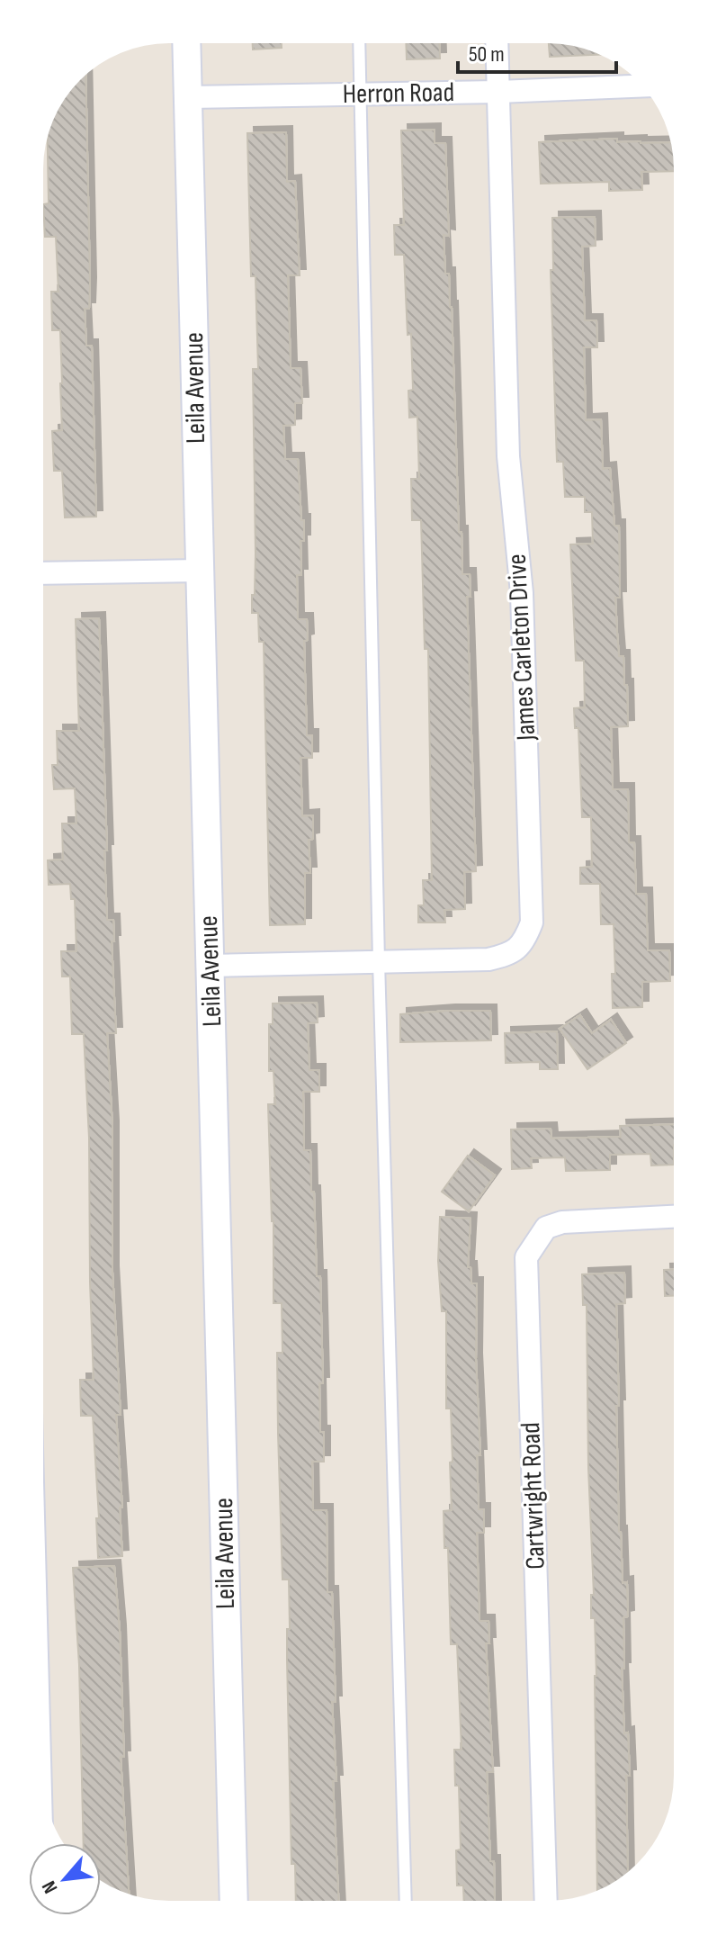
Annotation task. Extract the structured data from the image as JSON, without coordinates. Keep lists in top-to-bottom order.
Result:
{
  "streets": {
    "street": [
      "Herron Road",
      "Leila Avenue",
      "James Carleton Drive",
      "Cartwright Road"
    ]
  },
  "crossings": [
    ["Herron Road", "Leila Avenue"],
    ["Herron Road", "James Carleton Drive"],
    ["Leila Avenue", "James Carleton Drive"]
  ],
  "scale_bar": "50 m",
  "north": "bottom left"
}
